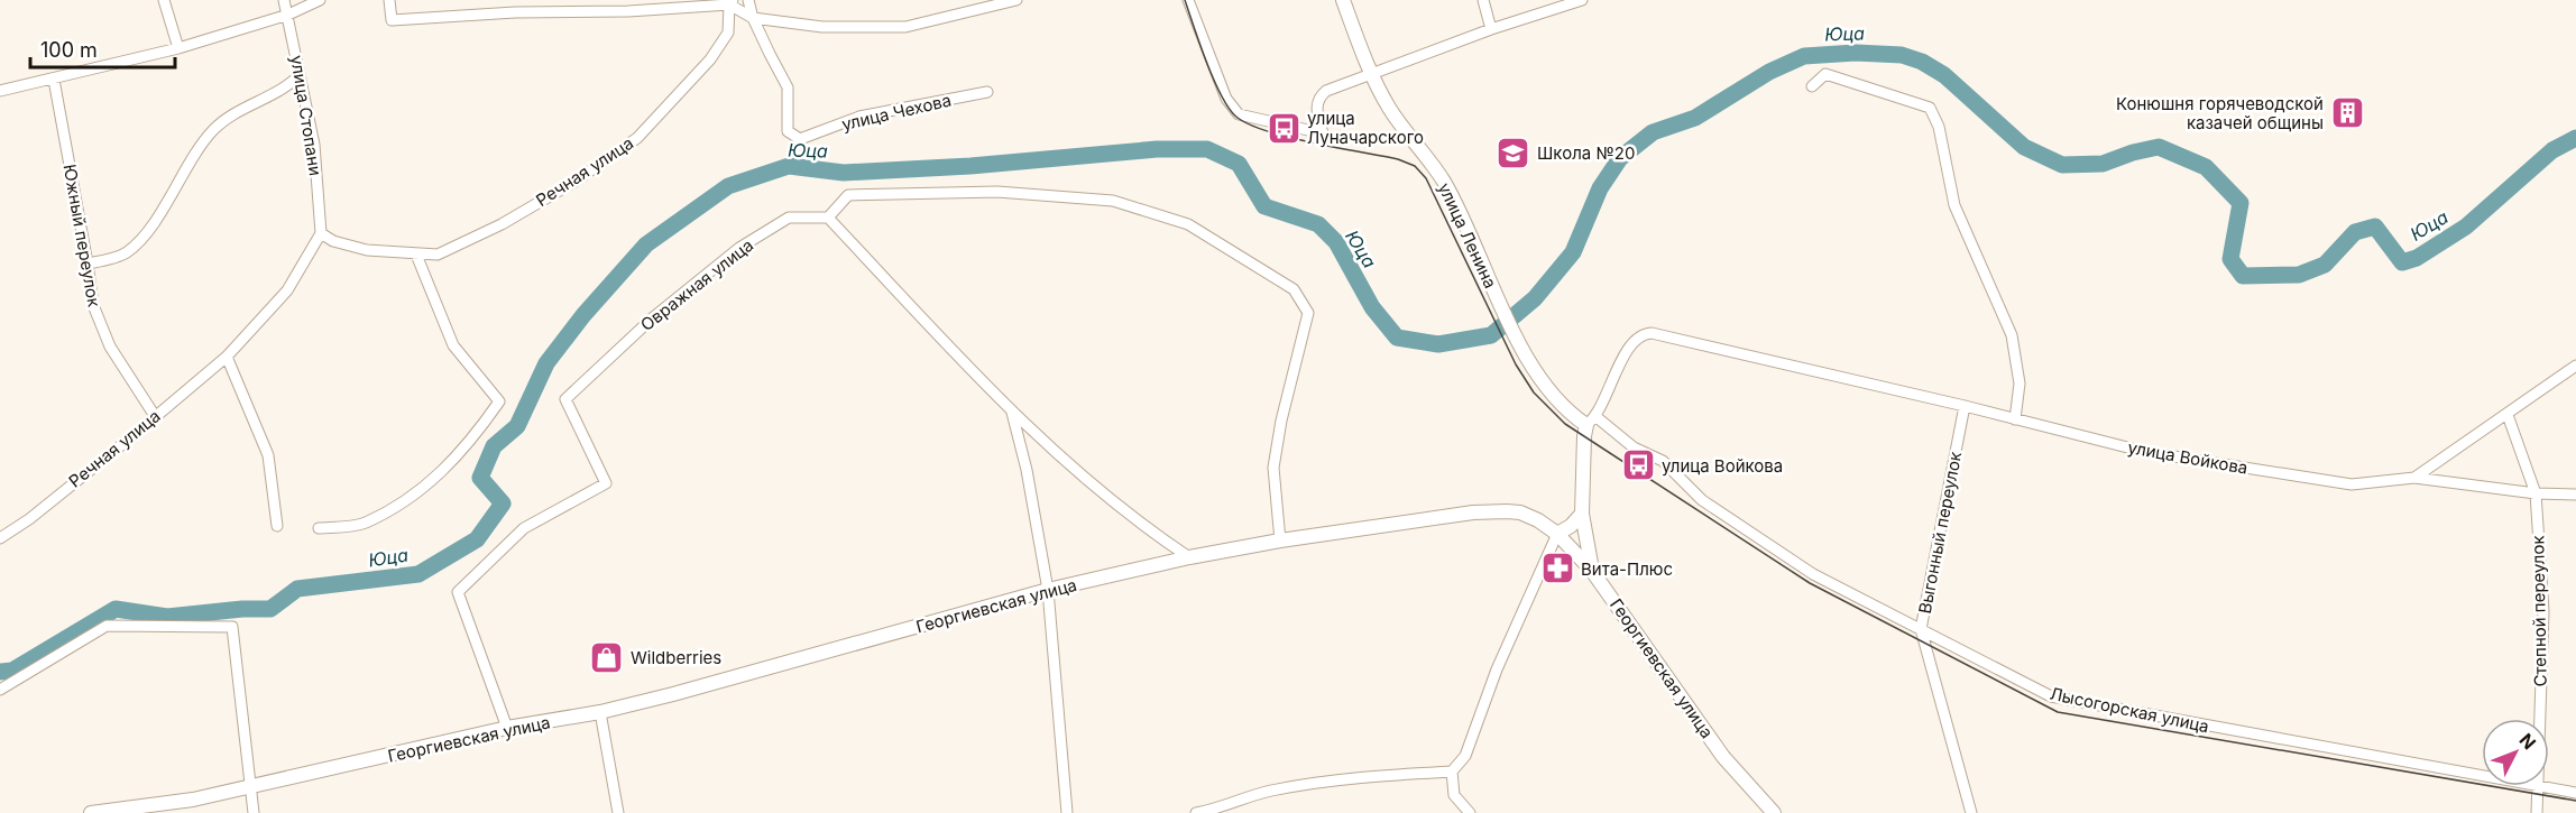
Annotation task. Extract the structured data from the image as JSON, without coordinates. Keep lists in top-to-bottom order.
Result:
{
  "streets": {
    "main road": ["улица Ленина", "Георгиевская улица"],
    "street": [
      "улица Чехова",
      "улица Стопани",
      "Речная улица",
      "Южный переулок",
      "Овражная улица",
      "улица Войкова",
      "Выгонный переулок",
      "Степной переулок",
      "Лысогорская улица"
    ]
  },
  "crossings": [
    ["улица Стопани", "Речная улица"],
    ["Речная улица", "Южный переулок"],
    ["улица Ленина", "улица Войкова"],
    ["улица Ленина", "Лысогорская улица"],
    ["Овражная улица", "Георгиевская улица"],
    ["улица Войкова", "Выгонный переулок"],
    ["улица Войкова", "Степной переулок"],
    ["улица Войкова", "Лысогорская улица"],
    ["Выгонный переулок", "Лысогорская улица"],
    ["Степной переулок", "Лысогорская улица"]
  ],
  "water": ["Юца"],
  "places": {
    "building": ["Конюшня горячеводской казачей общины"],
    "bus stop": ["улица Луначарского", "улица Войкова"],
    "school or university": ["Школа №20"],
    "pharmacy": ["Вита-Плюс"],
    "shop": ["Wildberries"]
  },
  "scale_bar": "100 m",
  "north": "top right"
}
